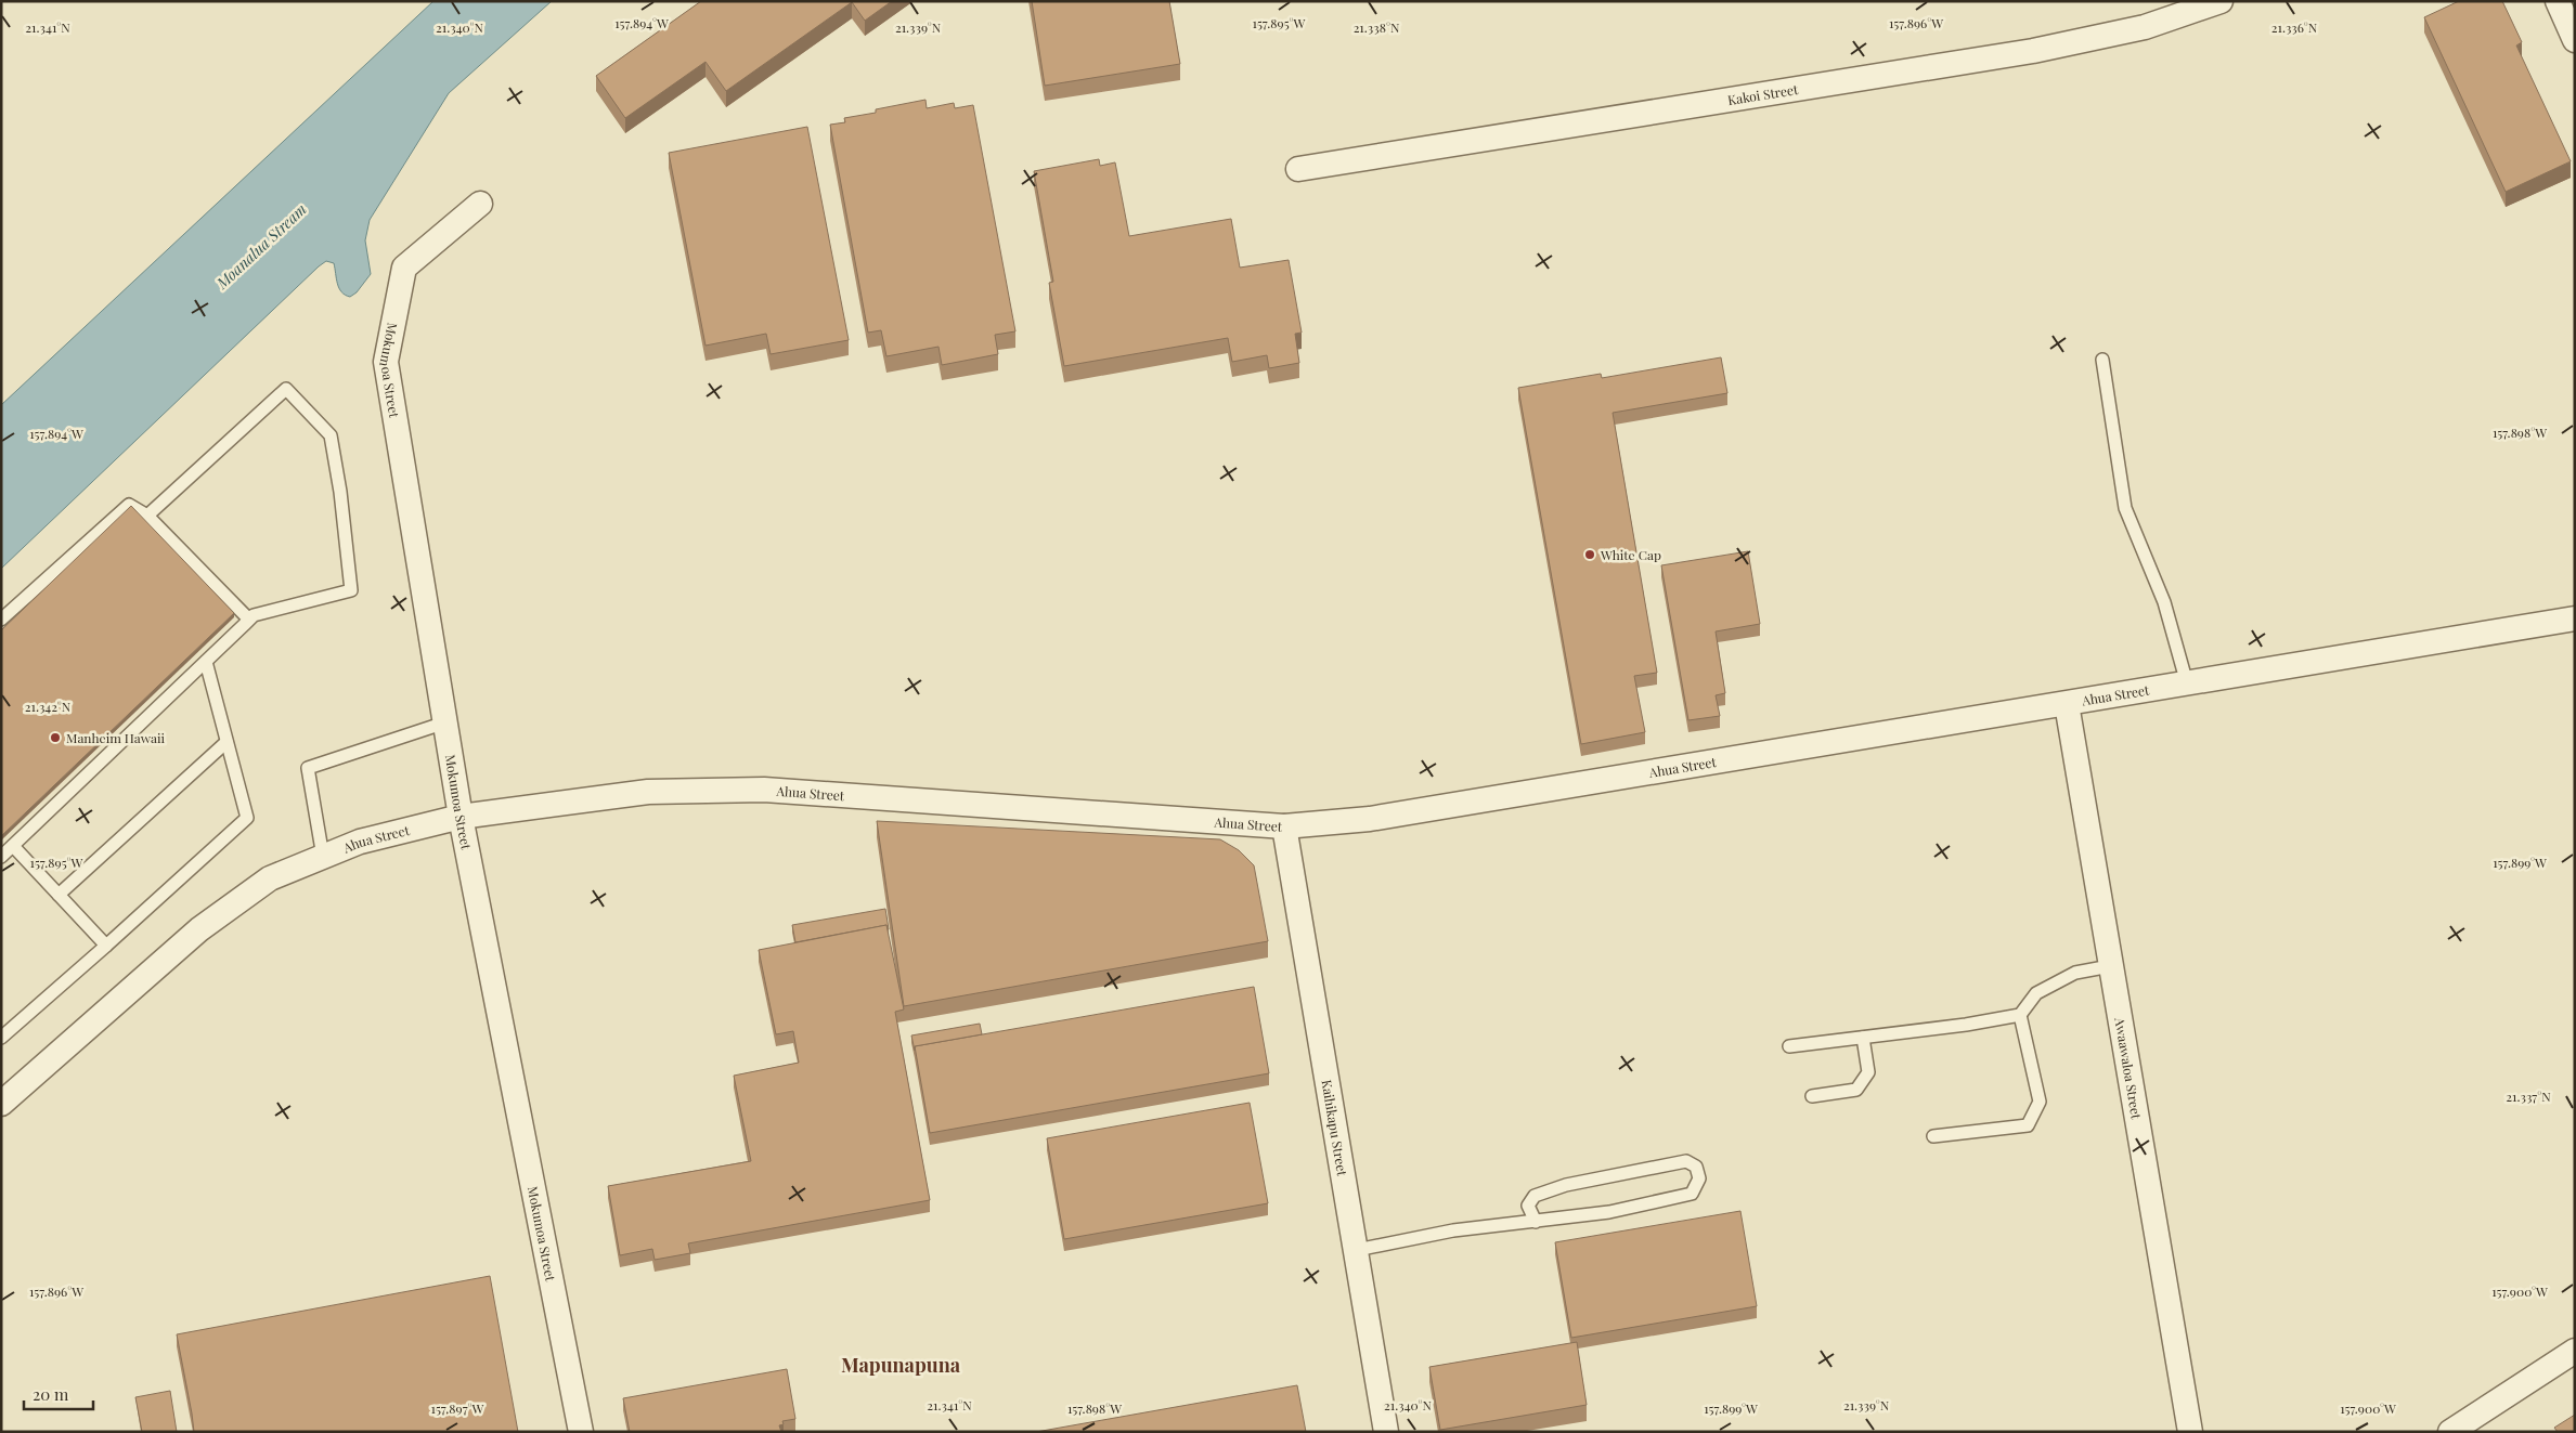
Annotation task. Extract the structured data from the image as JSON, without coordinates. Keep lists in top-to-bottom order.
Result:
{
  "streets": {
    "street": [
      "Kakoi Street",
      "Mokumoa Street",
      "Ahua Street",
      "Awaawaloa Street",
      "Kaihikapu Street"
    ]
  },
  "crossings": [
    ["Mokumoa Street", "Ahua Street"],
    ["Ahua Street", "Awaawaloa Street"],
    ["Ahua Street", "Kaihikapu Street"]
  ],
  "districts": ["Mapunapuna"],
  "water": ["Moanalua Stream"],
  "places": ["White Cap", "Manheim Hawaii"],
  "scale_bar": "20 m",
  "coordinates": [
    "157.894°W",
    "157.895°W",
    "157.896°W",
    "21.341°N",
    "21.340°N",
    "21.339°N",
    "21.338°N",
    "21.336°N",
    "157.898°W",
    "21.342°N",
    "157.899°W",
    "21.337°N",
    "157.900°W",
    "157.897°W"
  ]
}
